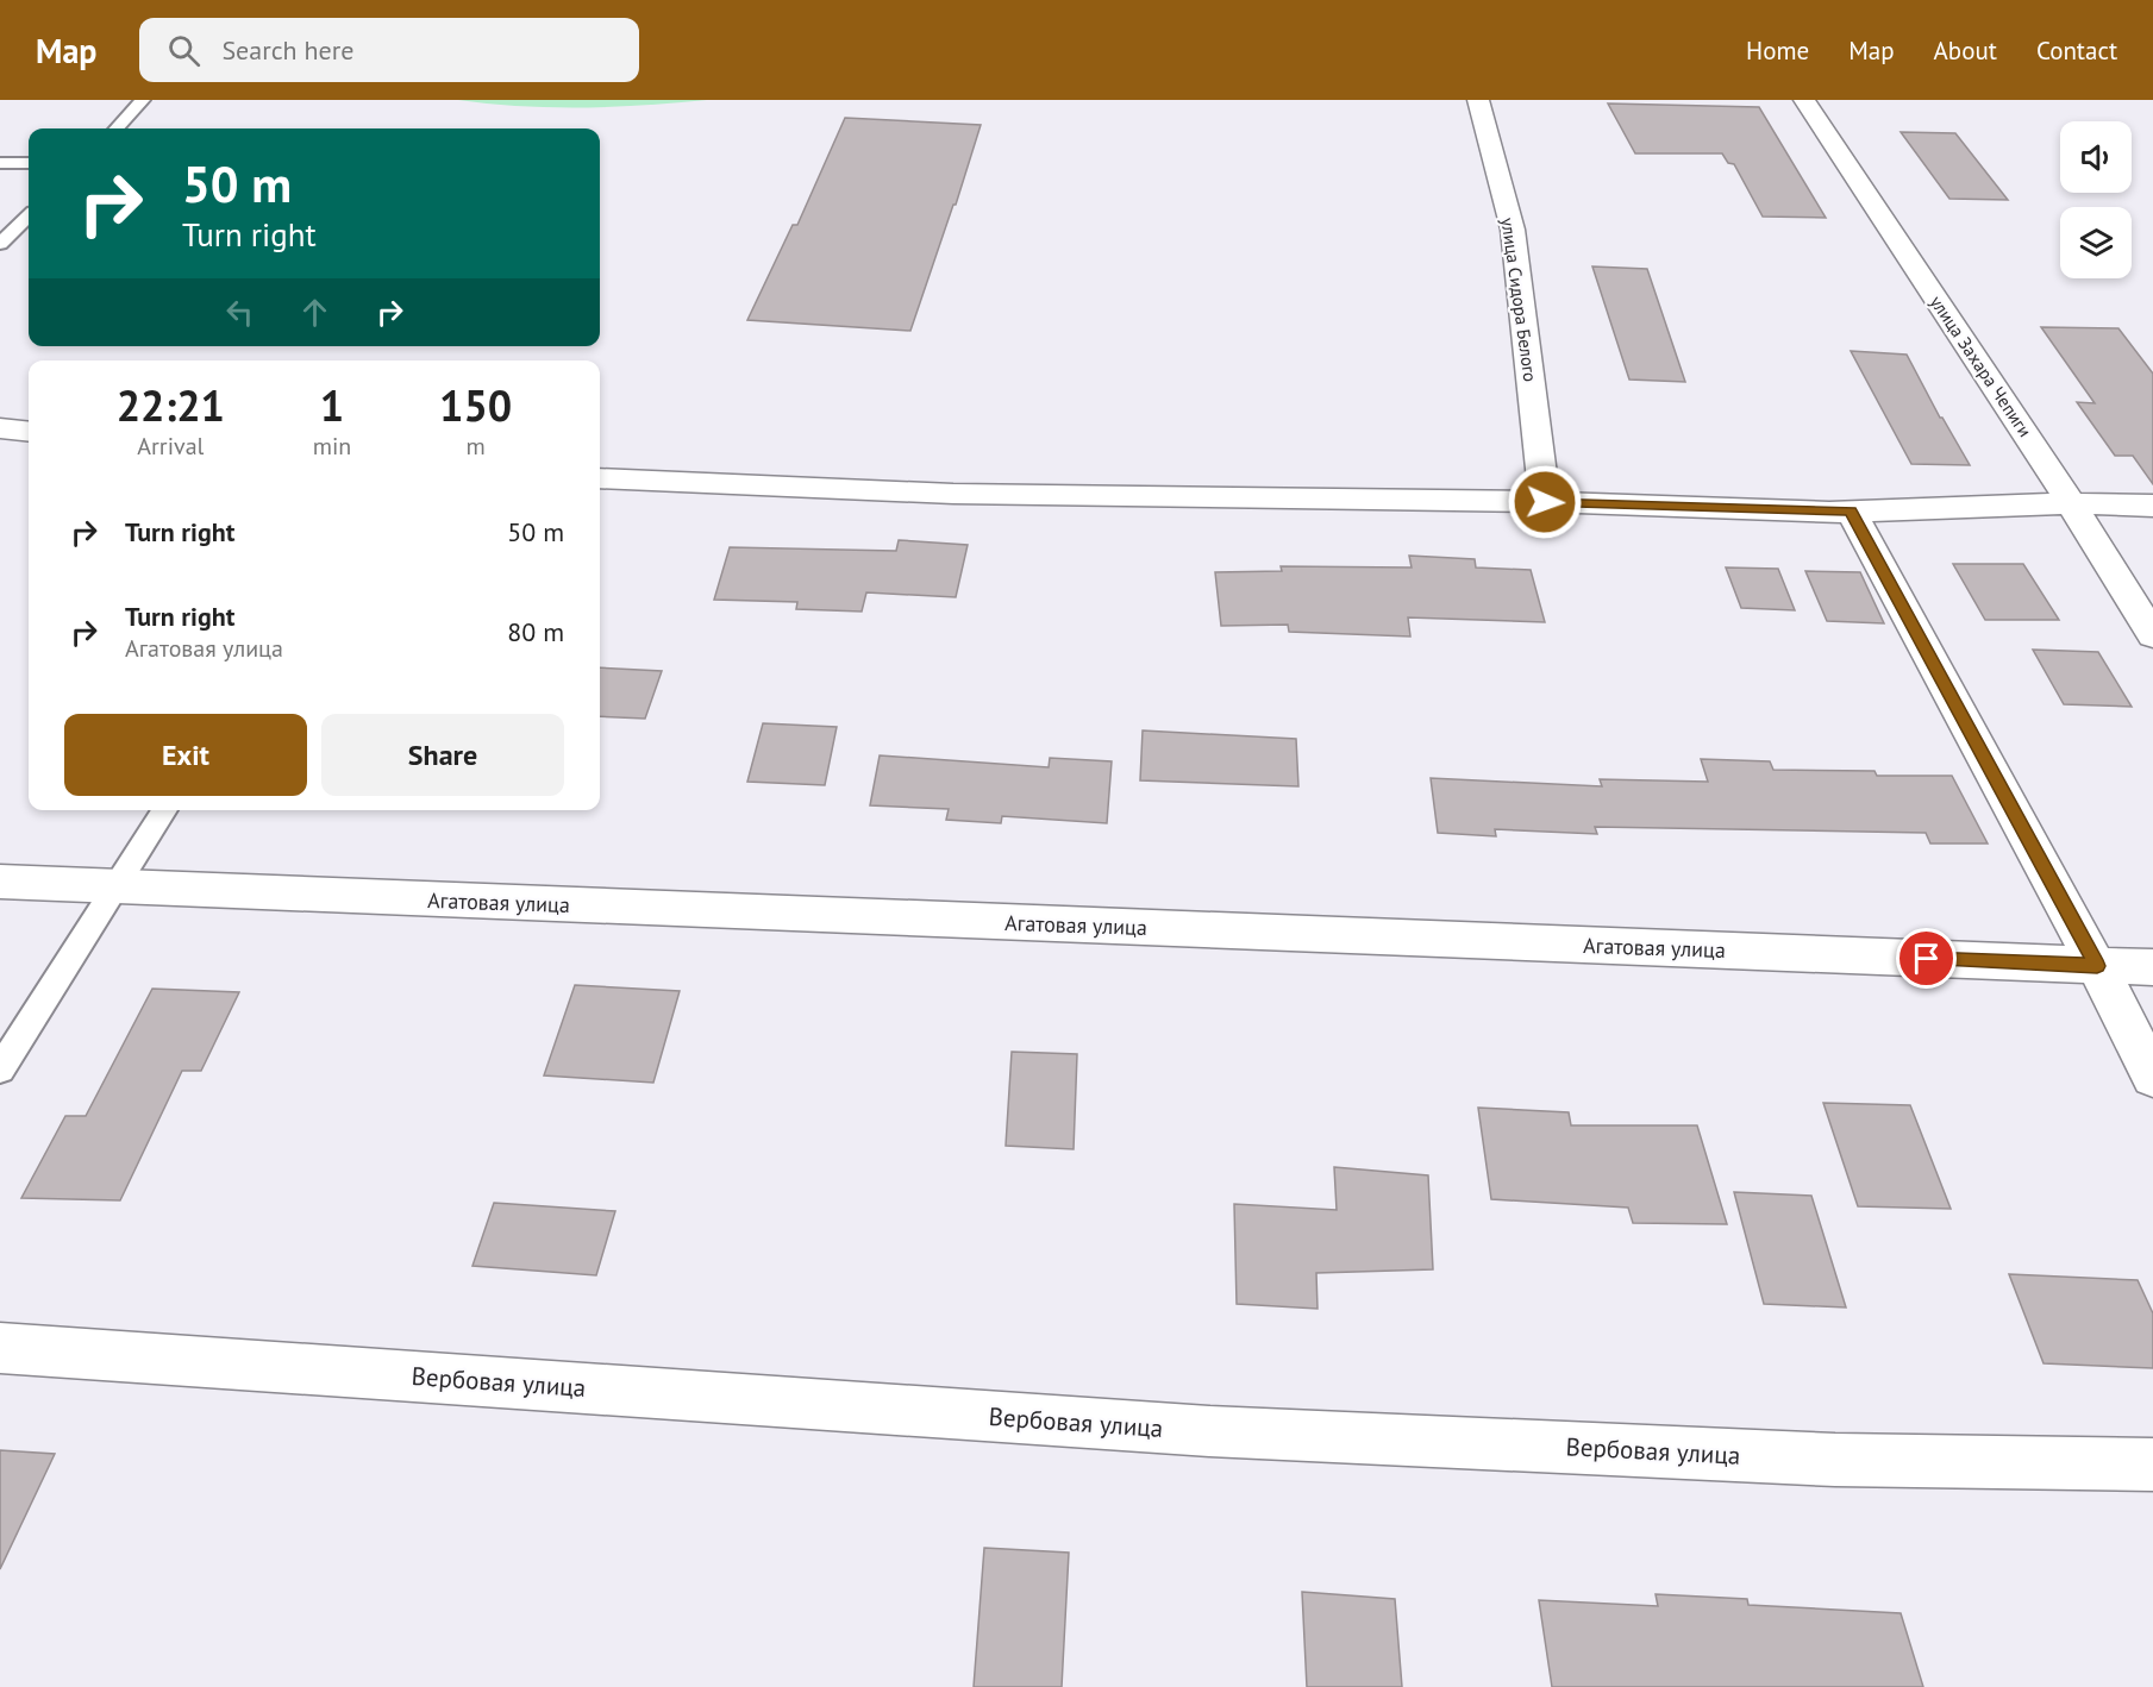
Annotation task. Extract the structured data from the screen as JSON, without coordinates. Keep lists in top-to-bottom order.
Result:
{
  "streets": {
    "street": [
      "улица Сидора Белого",
      "улица Захара Чепиги",
      "Агатовая улица",
      "Вербовая улица"
    ]
  },
  "page": {
    "header": "Map",
    "search": "Search here",
    "nav": [
      "Home",
      "Map",
      "About",
      "Contact"
    ],
    "turn": ["50 m", "Turn right"],
    "eta": [
      "22:21",
      "Arrival",
      "1",
      "min",
      "150",
      "m"
    ],
    "list": [
      {
        "name": "Turn right",
        "value": "50 m"
      },
      {
        "name": "Turn right",
        "note": "Агатовая улица",
        "value": "80 m"
      }
    ],
    "buttons": ["Exit", "Share"]
  }
}
